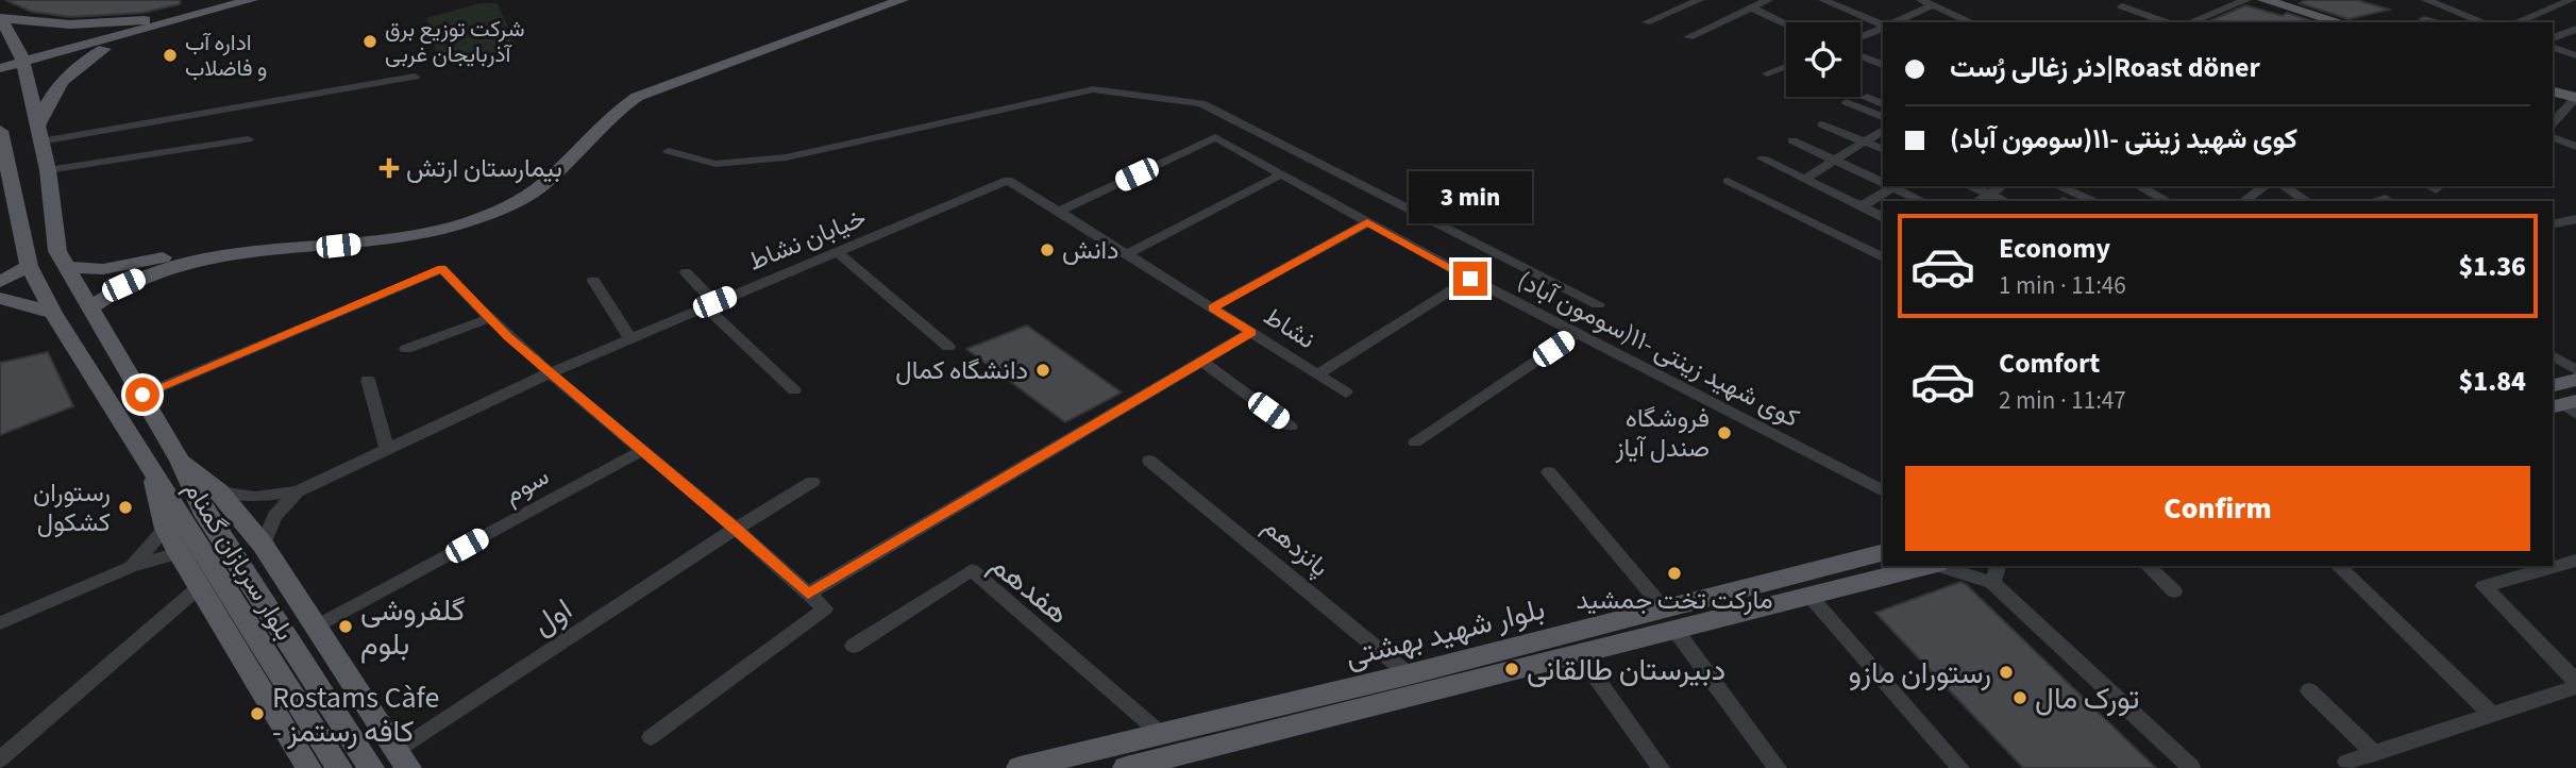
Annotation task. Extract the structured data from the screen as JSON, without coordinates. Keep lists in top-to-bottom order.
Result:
{
  "streets": {
    "main road": ["بلوار سربازان گمنام", "بلوار شهید بهشتی"],
    "street": [
      "خیابان نشاط",
      "نشاط",
      "کوی شهید زینتی -۱۱(سومون آباد)",
      "سوم",
      "پانزدهم",
      "هفدهم",
      "اول"
    ]
  },
  "crossings": [
    ["خیابان نشاط", "نشاط"],
    ["نشاط", "کوی شهید زینتی -۱۱(سومون آباد)"],
    ["پانزدهم", "بلوار شهید بهشتی"],
    ["هفدهم", "بلوار شهید بهشتی"]
  ],
  "places": {
    "other": [
      "شرکت توزیع برق آذربایجان غربی",
      "اداره آب و فاضلاب",
      "دانش",
      "دانشگاه کمال",
      "فروشگاه صندل آیاز",
      "رستوران کشکول",
      "مارکت تخت جمشید",
      "گلفروشی بلوم",
      "دبیرستان طالقانی",
      "رستوران مازو",
      "تورک مال",
      "Rostams Càfe - کافه رستمز"
    ],
    "health": ["بیمارستان ارتش"]
  },
  "page": {
    "banner": ["دنر زغالی رُست|Roast döner", "کوی شهید زینتی -۱۱(سومون آباد)"],
    "bubble": "3 min",
    "list": [
      {
        "name": "Economy",
        "note": "1 min · 11:46",
        "value": "$1.36"
      },
      {
        "name": "Comfort",
        "note": "2 min · 11:47",
        "value": "$1.84"
      }
    ],
    "buttons": "Confirm"
  }
}
